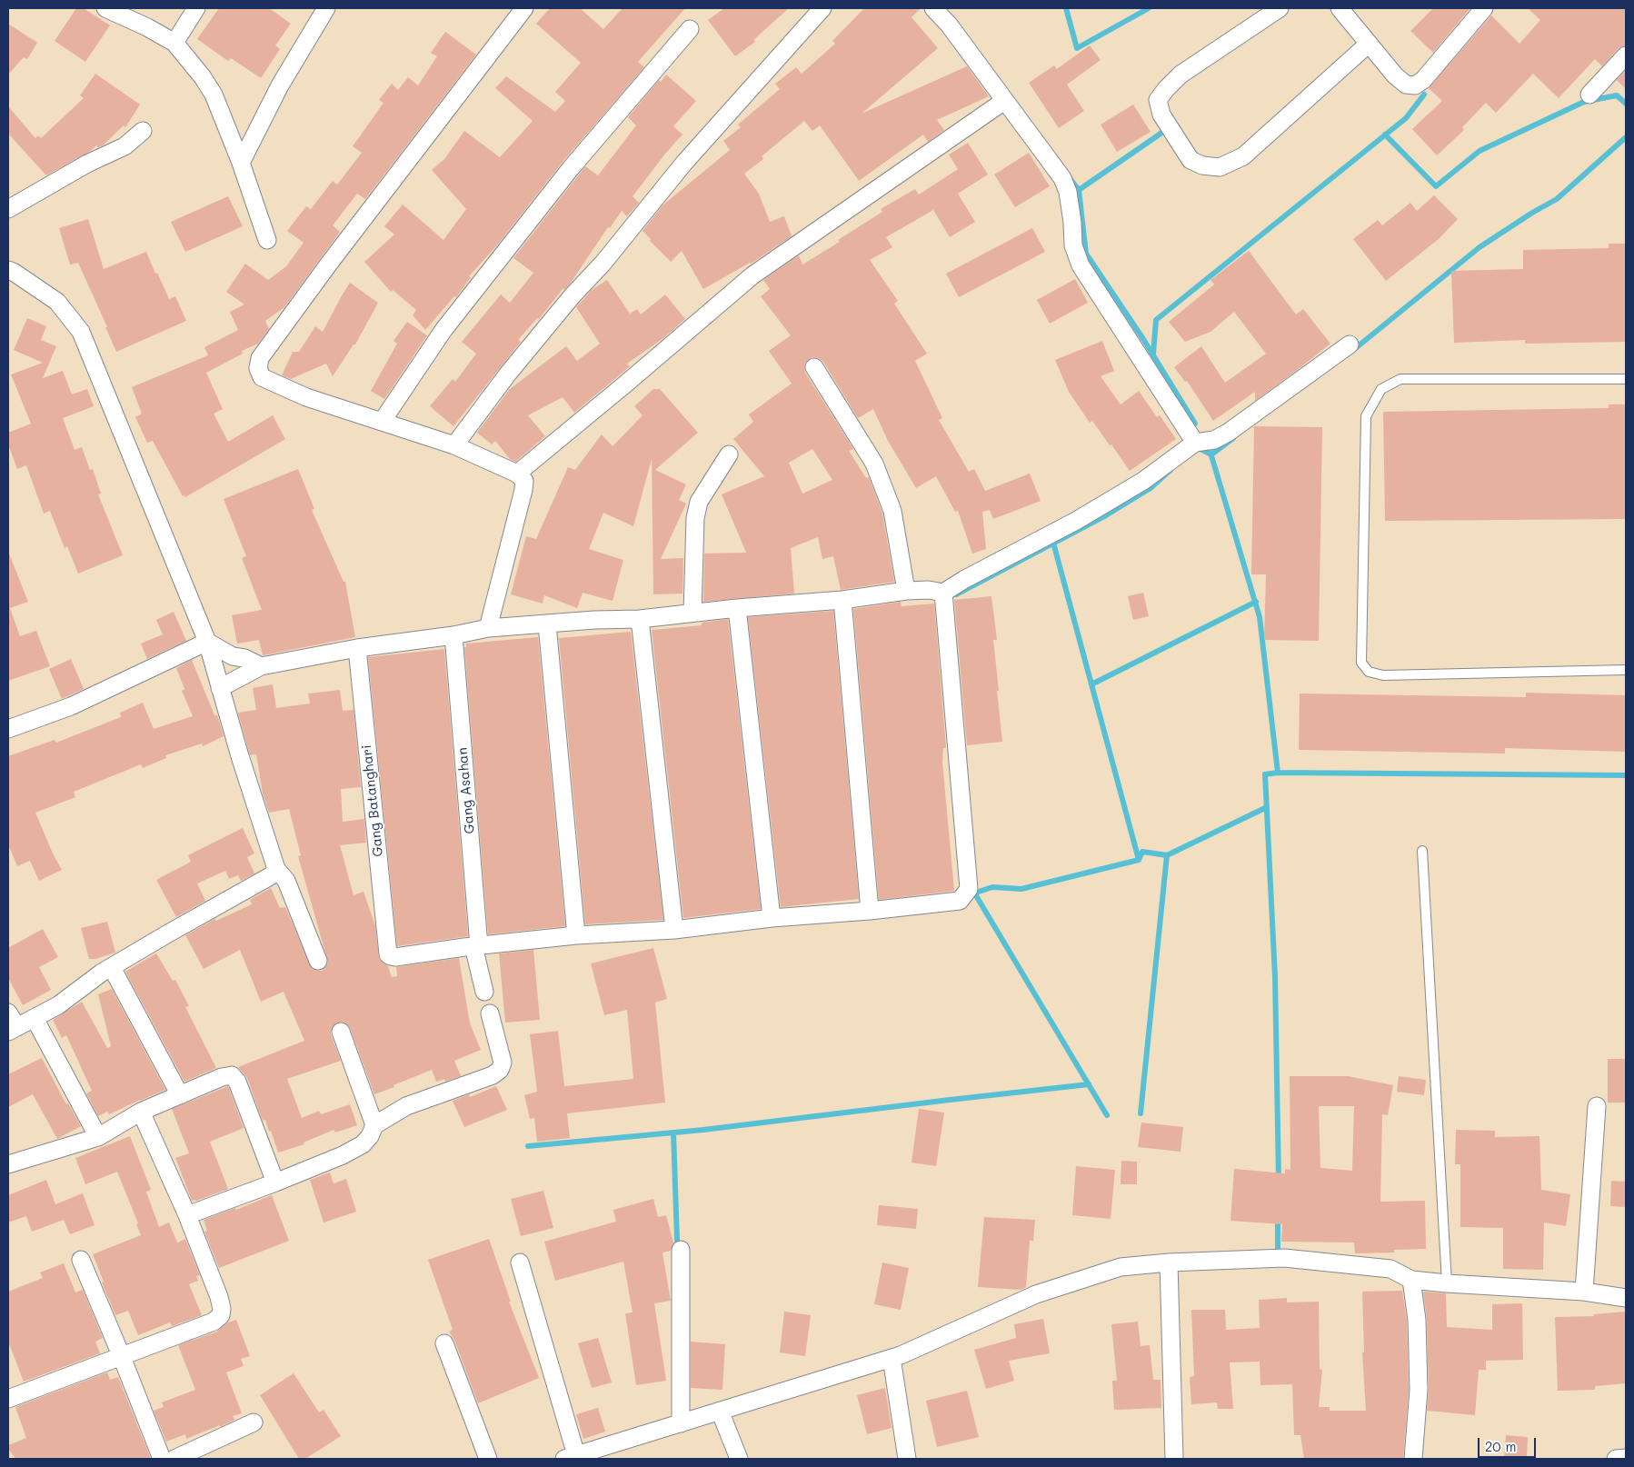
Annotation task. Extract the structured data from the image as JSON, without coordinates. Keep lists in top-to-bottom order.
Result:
{
  "streets": {
    "street": ["Gang Asahan", "Gang Batanghari"]
  },
  "crossings": [
    ["Gang Asahan", "Gang Batanghari"]
  ],
  "scale_bar": "20 m"
}
